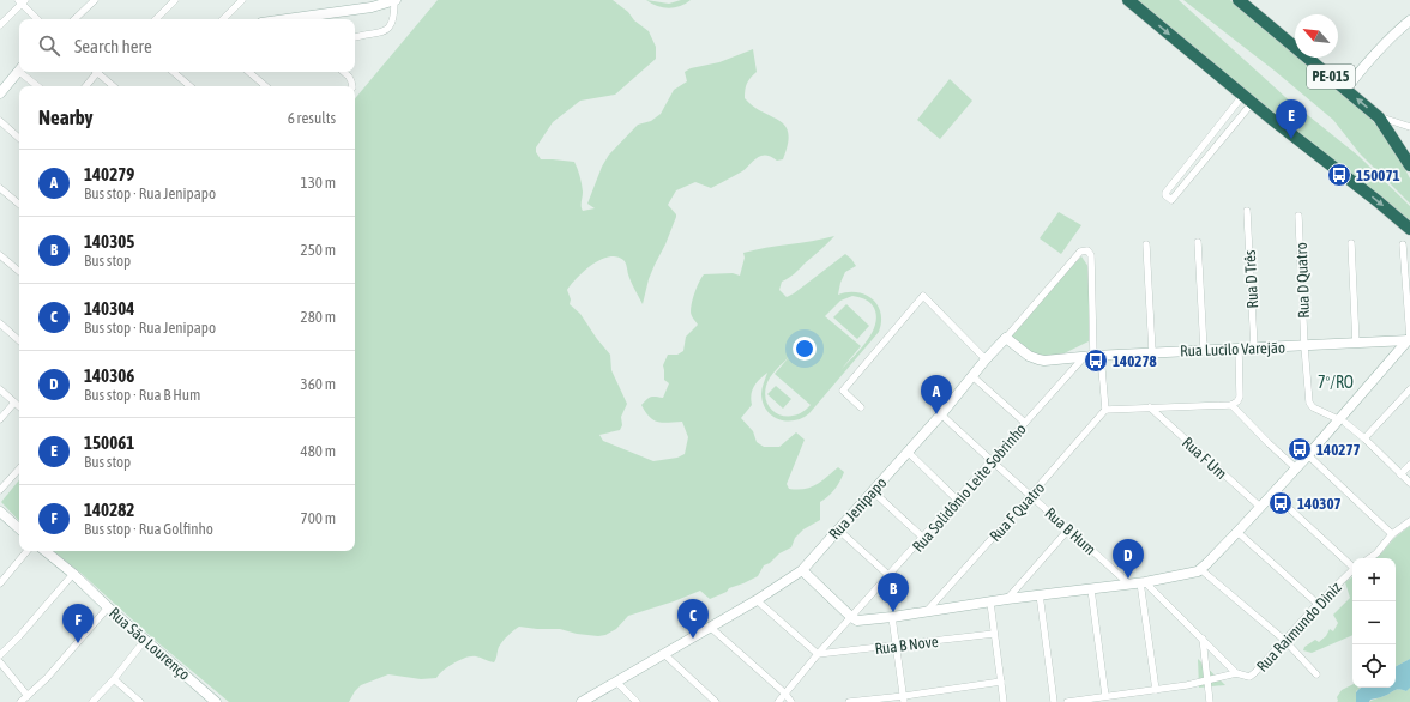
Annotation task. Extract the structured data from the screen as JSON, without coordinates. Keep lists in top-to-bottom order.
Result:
{
  "streets": {
    "highway": ["PE-015"],
    "street": [
      "Rua D Três",
      "Rua D Quatro",
      "Rua Lucilo Varejão",
      "Rua F Um",
      "Rua Solidônio Leite Sobrinho",
      "Rua Jenipapo",
      "Rua F Quatro",
      "Rua B Hum",
      "Rua Raimundo Diniz",
      "Rua São Lourenço",
      "Rua B Nove"
    ]
  },
  "crossings": [
    ["Rua D Três", "Rua Lucilo Varejão"],
    ["Rua D Quatro", "Rua Lucilo Varejão"],
    ["Rua Lucilo Varejão", "Rua Solidônio Leite Sobrinho"],
    ["Rua Lucilo Varejão", "Rua Jenipapo"],
    ["Rua Solidônio Leite Sobrinho", "Rua Jenipapo"],
    ["Rua Solidônio Leite Sobrinho", "Rua B Hum"],
    ["Rua Solidônio Leite Sobrinho", "Rua B Nove"],
    ["Rua Jenipapo", "Rua B Hum"],
    ["Rua F Quatro", "Rua B Hum"]
  ],
  "districts": ["7º/RO"],
  "places": {
    "bus stop": [
      "150071",
      "140278",
      "140277",
      "140307"
    ]
  },
  "north": "top left",
  "page": {
    "search": "Search here",
    "heading": ["Nearby", "6 results"],
    "pins": [
      "E",
      "A",
      "D",
      "B",
      "C",
      "F"
    ],
    "list": [
      {
        "mark": "A",
        "name": "140279",
        "note": "Bus stop · Rua Jenipapo",
        "value": "130 m"
      },
      {
        "mark": "B",
        "name": "140305",
        "note": "Bus stop",
        "value": "250 m"
      },
      {
        "mark": "C",
        "name": "140304",
        "note": "Bus stop · Rua Jenipapo",
        "value": "280 m"
      },
      {
        "mark": "D",
        "name": "140306",
        "note": "Bus stop · Rua B Hum",
        "value": "360 m"
      },
      {
        "mark": "E",
        "name": "150061",
        "note": "Bus stop",
        "value": "480 m"
      },
      {
        "mark": "F",
        "name": "140282",
        "note": "Bus stop · Rua Golfinho",
        "value": "700 m"
      }
    ],
    "map_buttons": ["+", "−"]
  }
}
